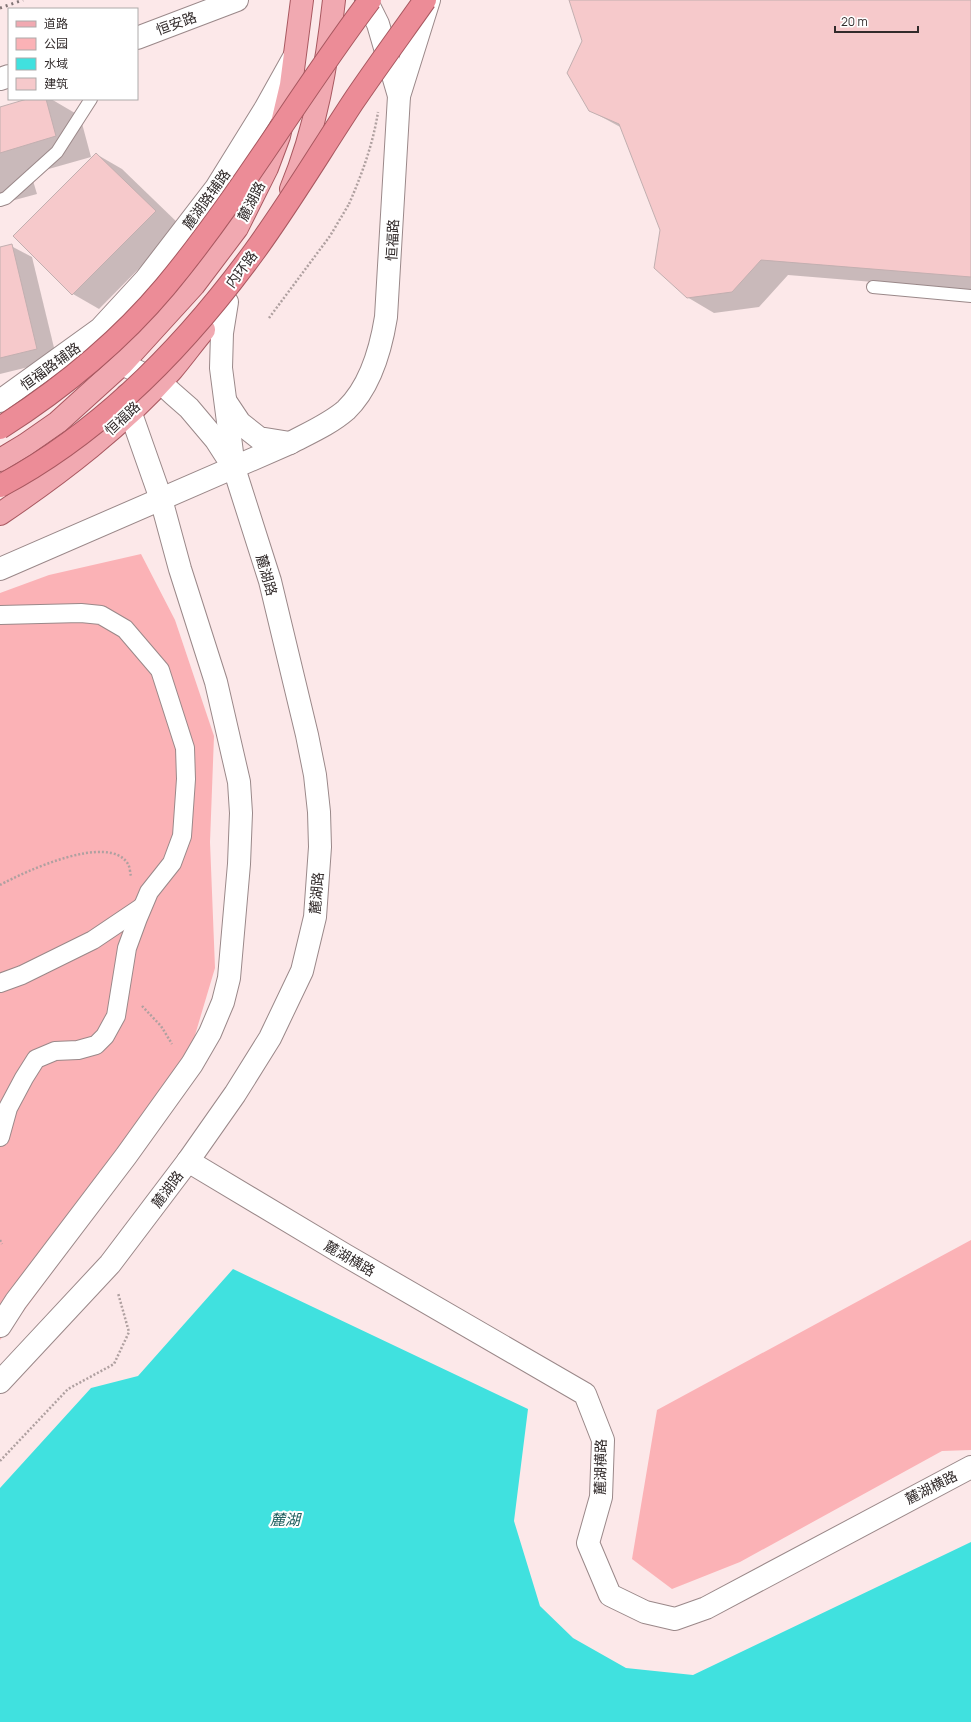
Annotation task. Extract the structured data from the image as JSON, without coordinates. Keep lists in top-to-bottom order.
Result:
{
  "streets": {
    "highway": ["内环路"],
    "main road": [
      "恒安路",
      "麓湖路辅路",
      "麓湖路",
      "恒福路",
      "恒福路辅路",
      "麓湖横路"
    ]
  },
  "crossings": [
    ["麓湖路辅路", "麓湖路"],
    ["麓湖路辅路", "恒福路辅路"],
    ["麓湖路", "恒福路"],
    ["麓湖路", "麓湖横路"]
  ],
  "water": ["麓湖"],
  "legend": [
    "道路",
    "公园",
    "水域",
    "建筑"
  ],
  "scale_bar": "20 m"
}
